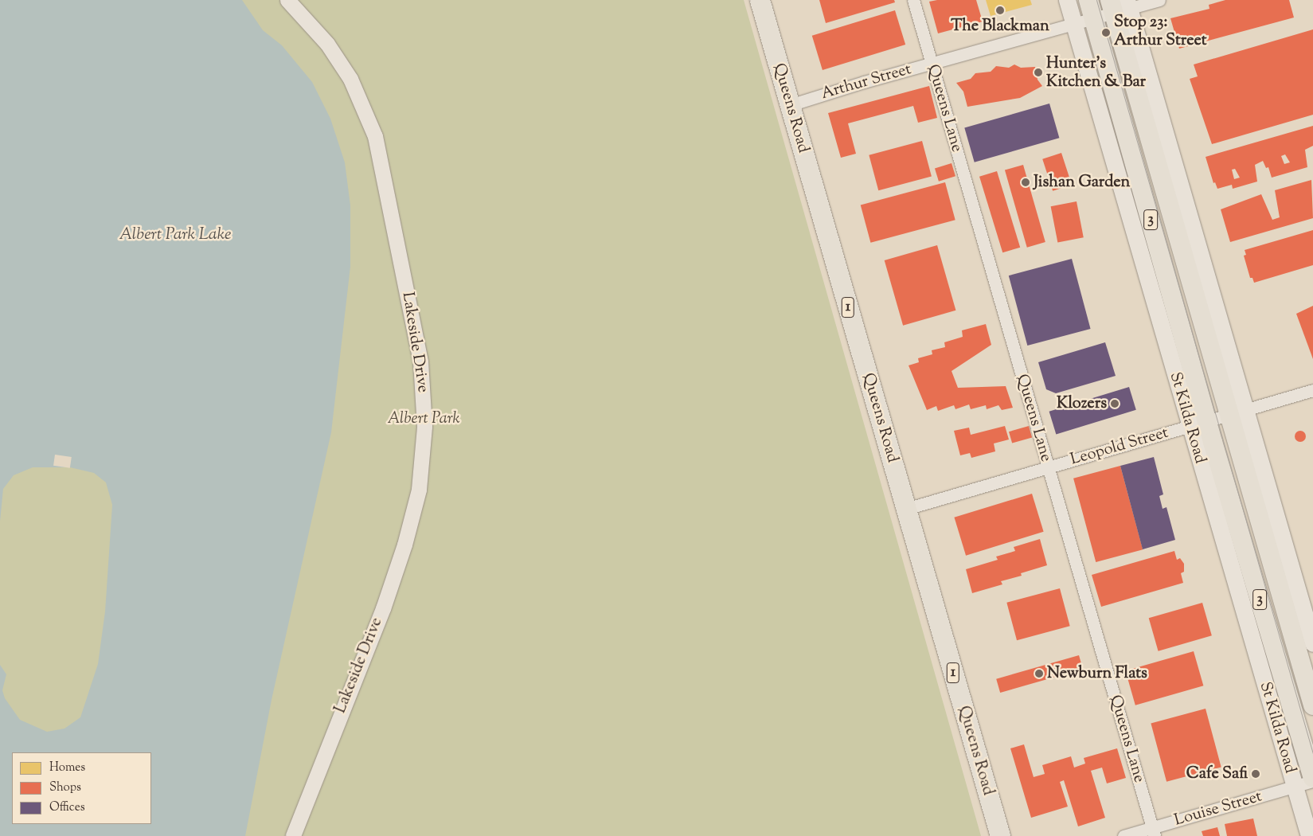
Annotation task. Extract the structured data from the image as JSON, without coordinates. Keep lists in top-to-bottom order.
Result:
{
  "streets": {
    "highway": ["Queens Road", "1"],
    "main road": ["3", "St Kilda Road"],
    "street": [
      "Arthur Street",
      "Queens Lane",
      "Lakeside Drive",
      "Leopold Street",
      "Louise Street"
    ]
  },
  "crossings": [
    ["Arthur Street", "Queens Road"],
    ["Arthur Street", "Queens Lane"],
    ["Arthur Street", "St Kilda Road"],
    ["Queens Road", "Leopold Street"],
    ["Queens Lane", "Leopold Street"],
    ["Queens Lane", "Louise Street"],
    ["St Kilda Road", "Leopold Street"],
    ["St Kilda Road", "Louise Street"]
  ],
  "water": ["Albert Park Lake"],
  "parks": ["Albert Park"],
  "places": [
    "The Blackman",
    "Stop 23: Arthur Street",
    "Hunter's Kitchen & Bar",
    "Jishan Garden",
    "Klozers",
    "Newburn Flats",
    "Cafe Safi"
  ],
  "legend": ["Homes", "Shops", "Offices"]
}
